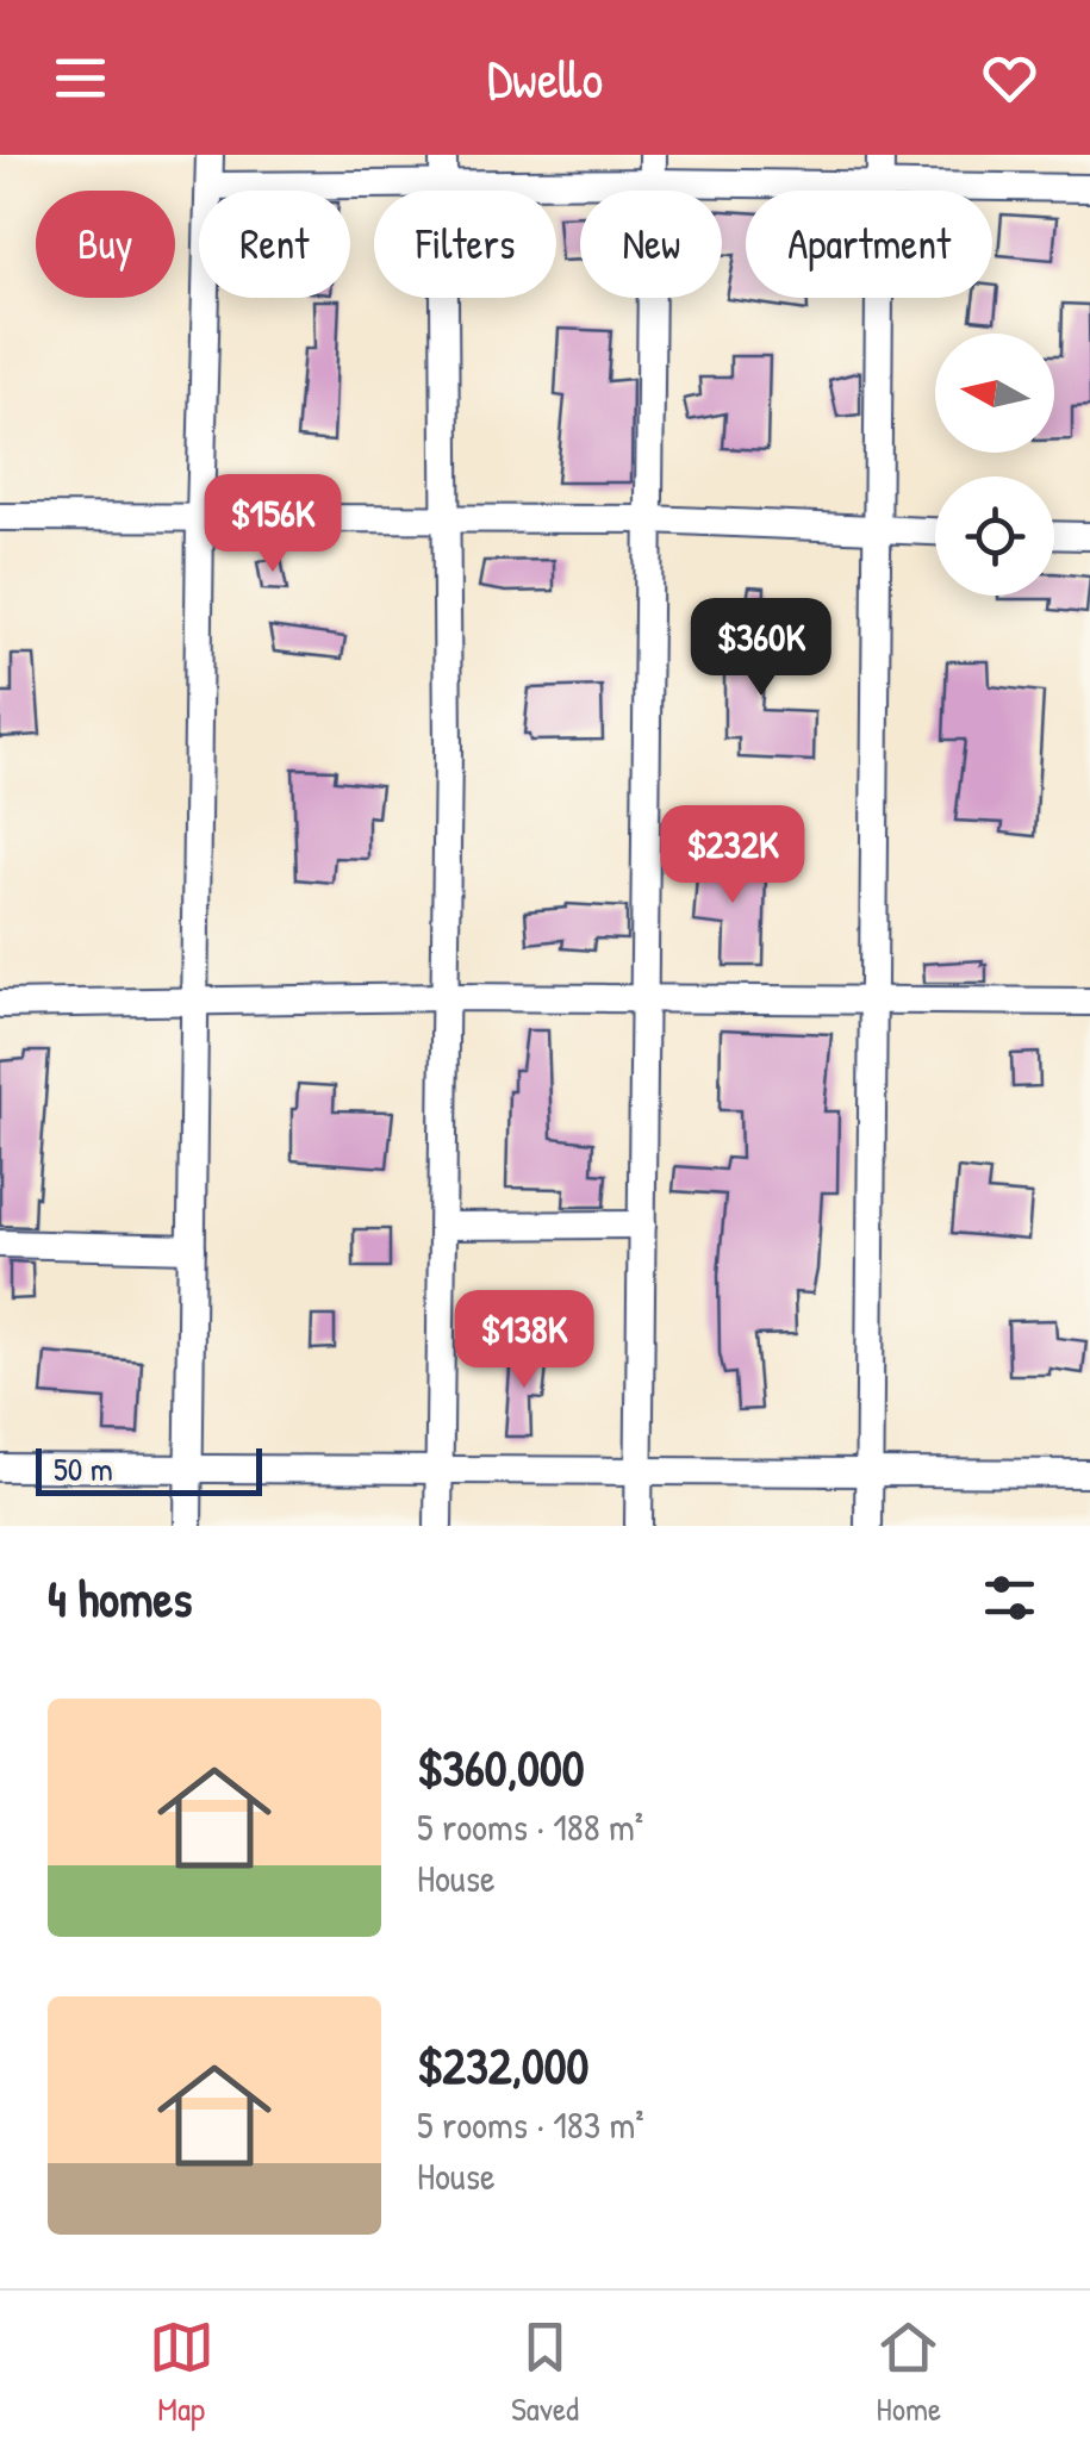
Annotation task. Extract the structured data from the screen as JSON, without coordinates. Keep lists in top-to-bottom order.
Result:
{
  "scale_bar": "50 m",
  "north": "left",
  "page": {
    "header": "Dwello",
    "chip": [
      "Buy",
      "Rent",
      "Filters",
      "New",
      "Apartment"
    ],
    "price": [
      "$156K",
      "$360K",
      "$232K",
      "$138K"
    ],
    "scale": "50 m",
    "heading": "4 homes",
    "list": [
      {
        "name": "$360,000",
        "note": "5 rooms · 188 m² · House"
      },
      {
        "name": "$232,000",
        "note": "5 rooms · 183 m² · House"
      }
    ],
    "tabs": ["Map", "Saved", "Home"]
  }
}
